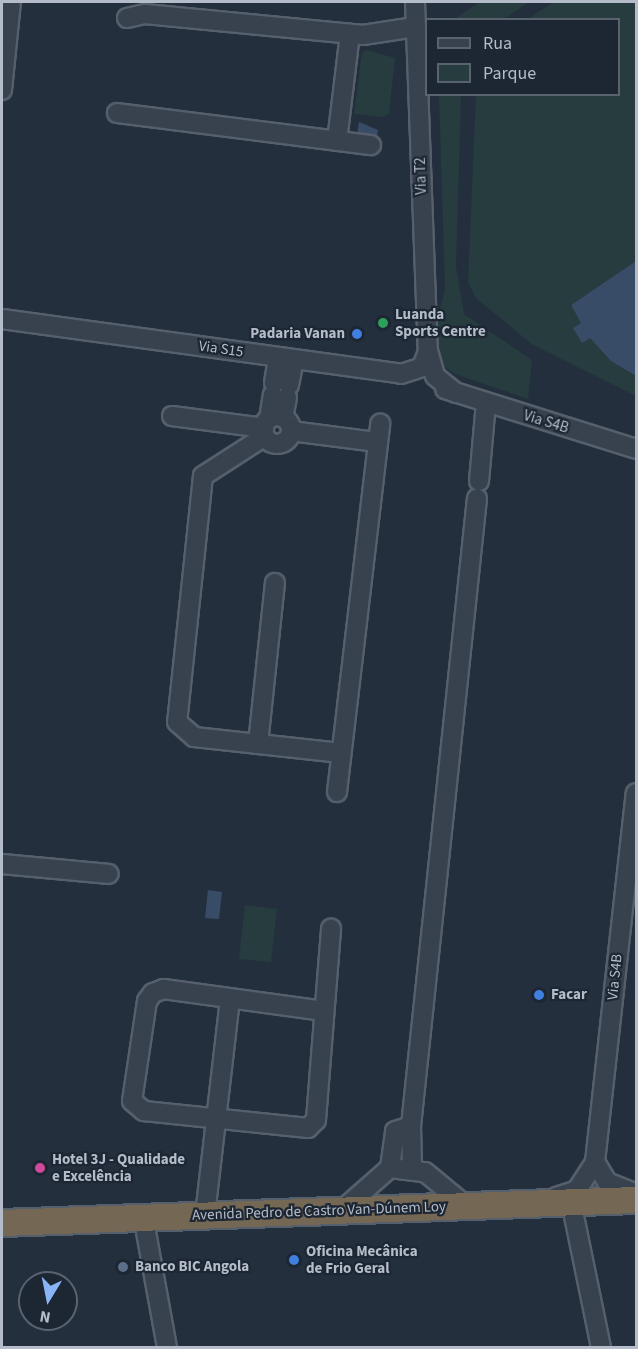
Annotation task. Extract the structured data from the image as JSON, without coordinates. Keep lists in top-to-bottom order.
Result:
{
  "streets": {
    "highway": ["Avenida Pedro de Castro Van-Dúnem Loy"],
    "street": ["Via T2", "Via S15", "Via S4B"]
  },
  "crossings": [
    ["Via T2", "Via S4B"],
    ["Via S15", "Via S4B"]
  ],
  "places": [
    "Luanda Sports Centre",
    "Padaria Vanan",
    "Facar",
    "Hotel 3J - Qualidade e Excelência",
    "Oficina Mecânica de Frio Geral",
    "Banco BIC Angola"
  ],
  "legend": ["Rua", "Parque"],
  "north": "bottom"
}
